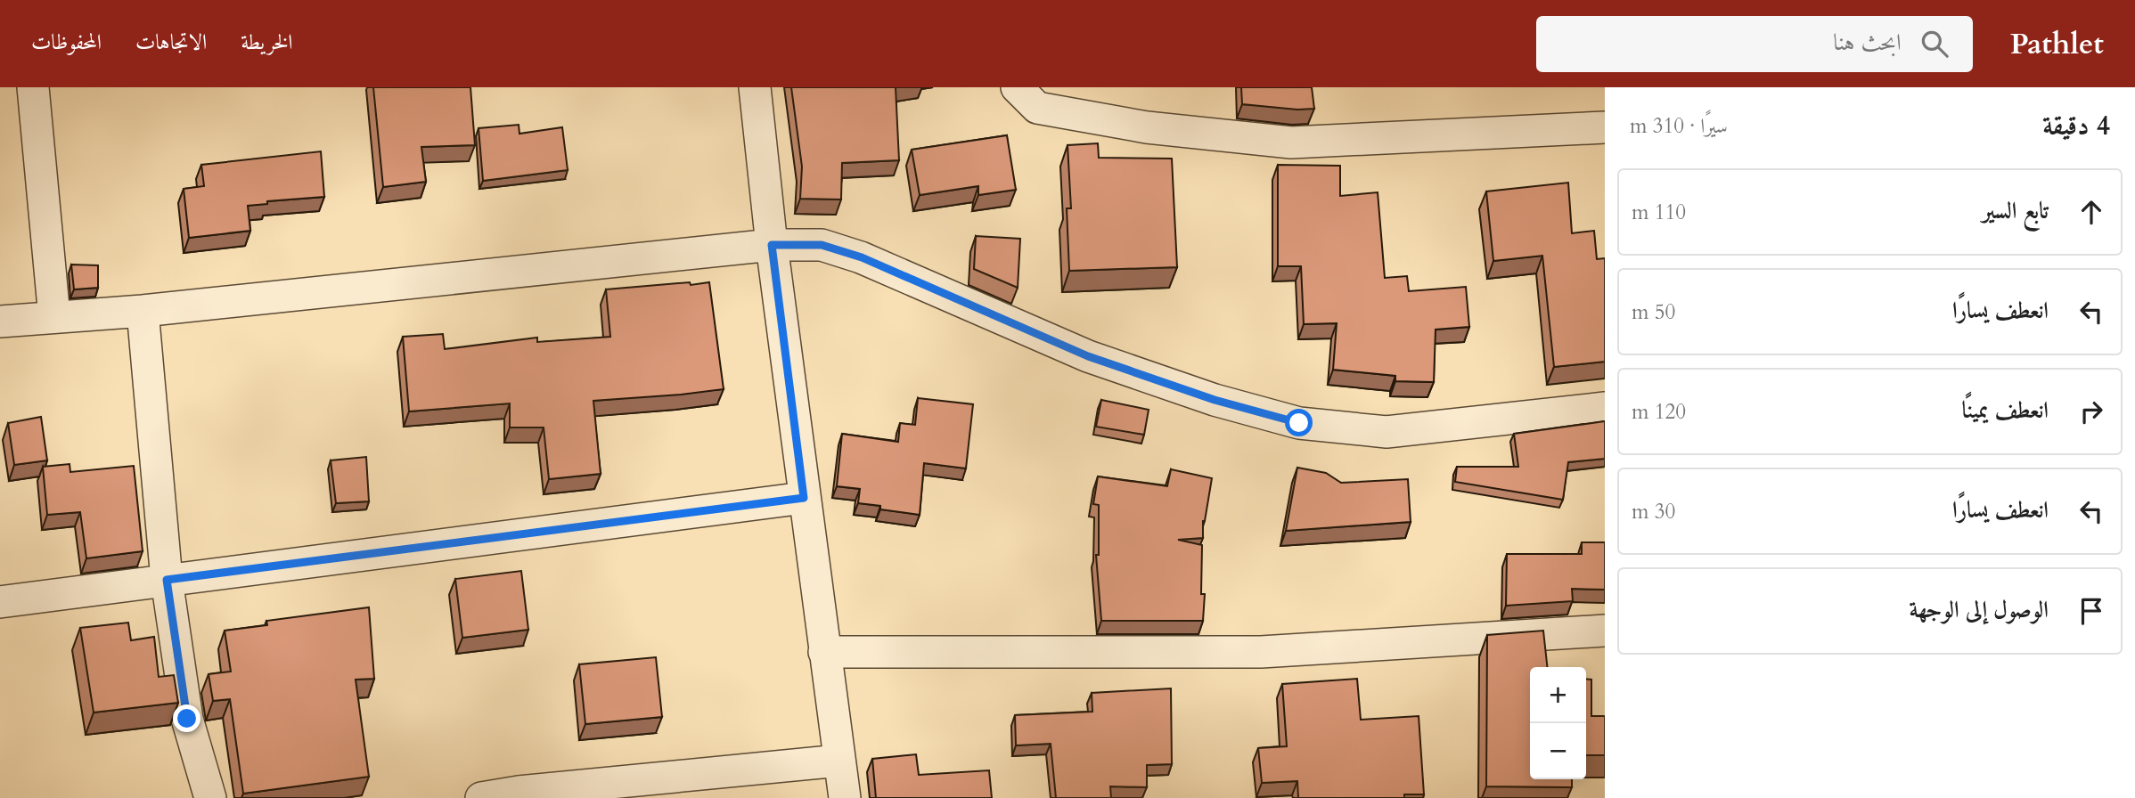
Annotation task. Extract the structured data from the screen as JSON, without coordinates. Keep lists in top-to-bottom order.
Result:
{
  "page": {
    "header": "Pathlet",
    "search": "ابحث هنا",
    "nav": ["الخريطة", "الاتجاهات", "المحفوظات"],
    "heading": ["4 دقيقة", "سيرًا · 310 m"],
    "list": [
      ["تابع السير", "110 m"],
      ["انعطف يسارًا", "50 m"],
      ["انعطف يمينًا", "120 m"],
      ["انعطف يسارًا", "30 m"],
      "الوصول إلى الوجهة"
    ],
    "map_buttons": ["+", "−"]
  }
}
